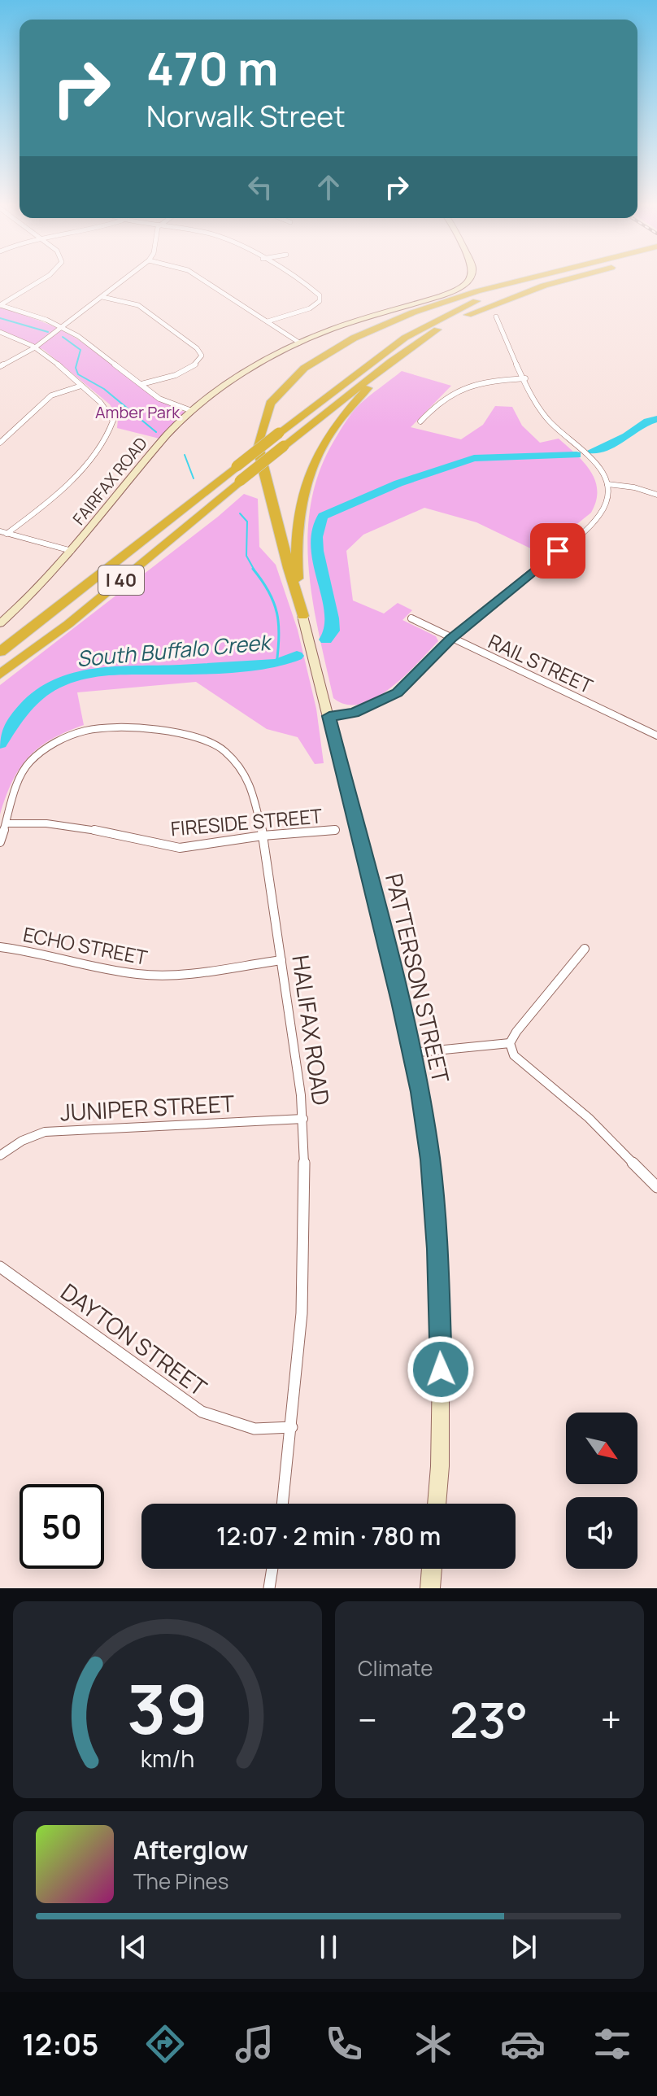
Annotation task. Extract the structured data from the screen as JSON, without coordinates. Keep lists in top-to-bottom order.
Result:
{
  "streets": {
    "highway": ["I 40"],
    "street": [
      "FAIRFAX ROAD",
      "RAIL STREET",
      "FIRESIDE STREET",
      "ECHO STREET",
      "PATTERSON STREET",
      "HALIFAX ROAD",
      "JUNIPER STREET",
      "DAYTON STREET"
    ]
  },
  "crossings": [
    ["FIRESIDE STREET", "HALIFAX ROAD"],
    ["ECHO STREET", "HALIFAX ROAD"],
    ["HALIFAX ROAD", "JUNIPER STREET"],
    ["HALIFAX ROAD", "DAYTON STREET"]
  ],
  "water": ["South Buffalo Creek"],
  "parks": ["Amber Park"],
  "north": "bottom right",
  "page": {
    "turn": ["470 m", "Norwalk Street"],
    "limit": "50",
    "trip": "12:07 · 2 min · 780 m",
    "tile": "Climate",
    "heat": ["−", "23°", "+"],
    "song": ["Afterglow", "The Pines"],
    "tabs": "12:05",
    "gauge": ["39", "km/h"]
  }
}
